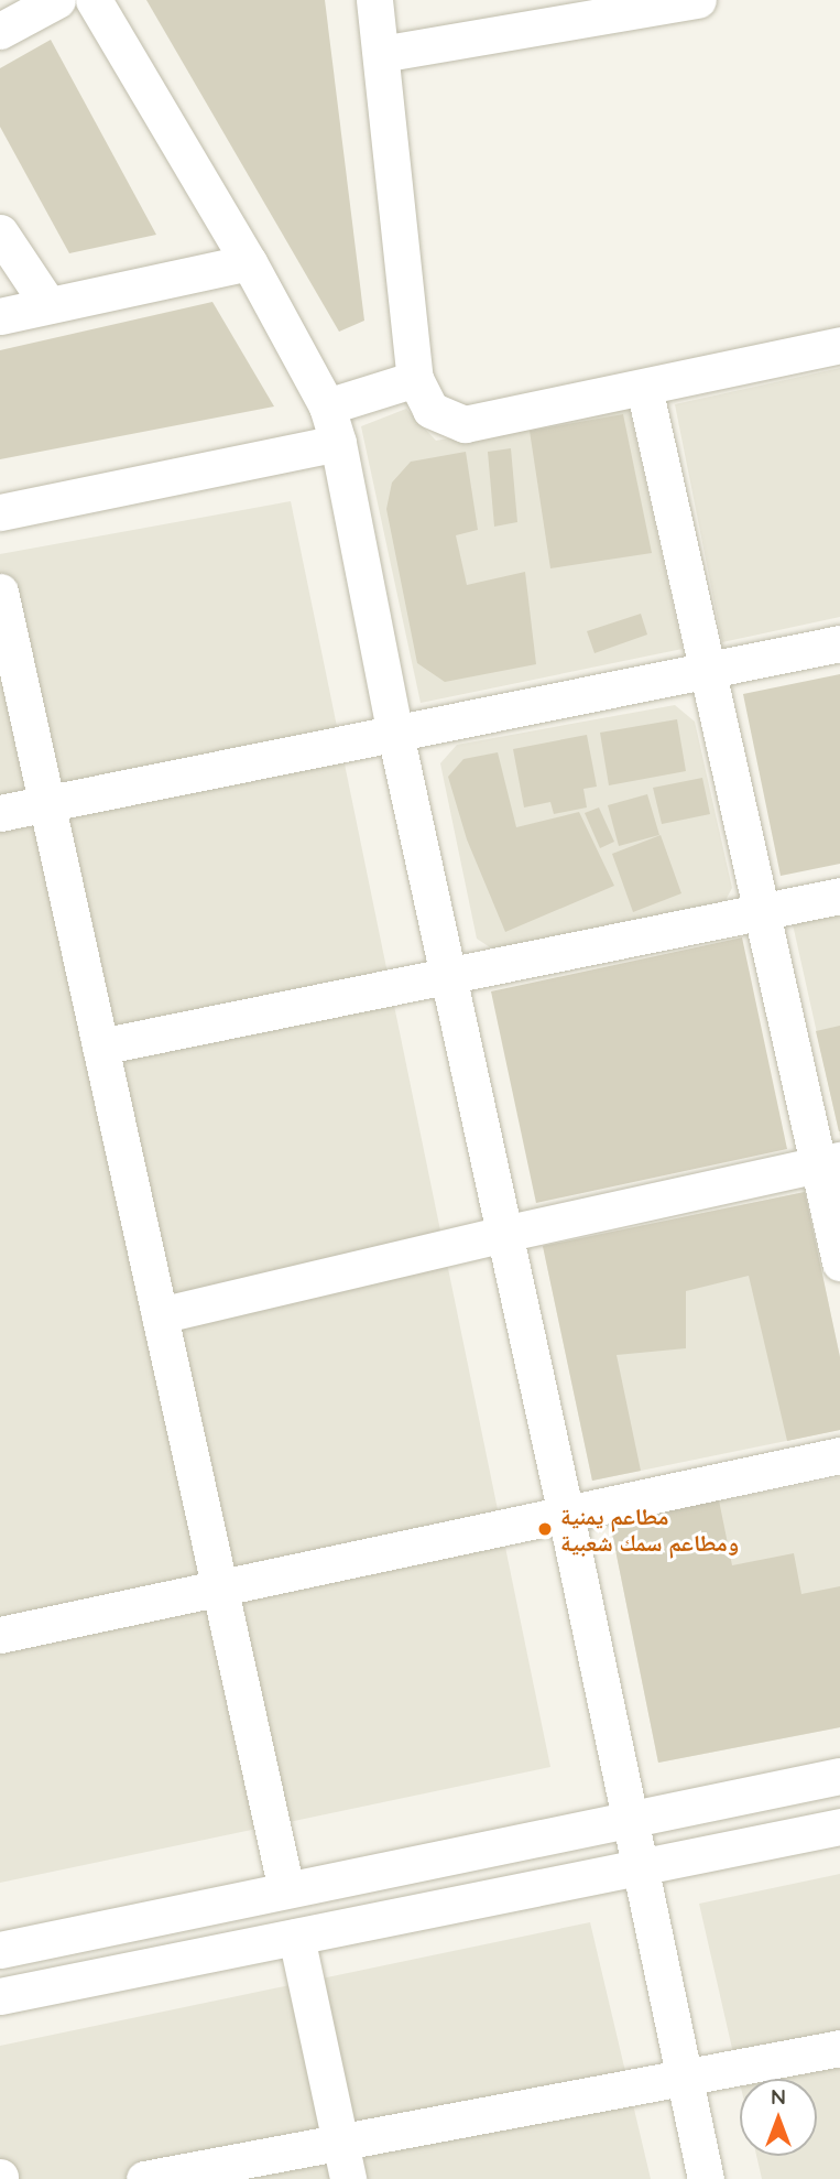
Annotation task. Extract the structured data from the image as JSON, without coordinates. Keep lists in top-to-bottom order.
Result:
{
  "places": ["مطاعم يمنية ومطاعم سمك شعبية"],
  "north": "top"
}
